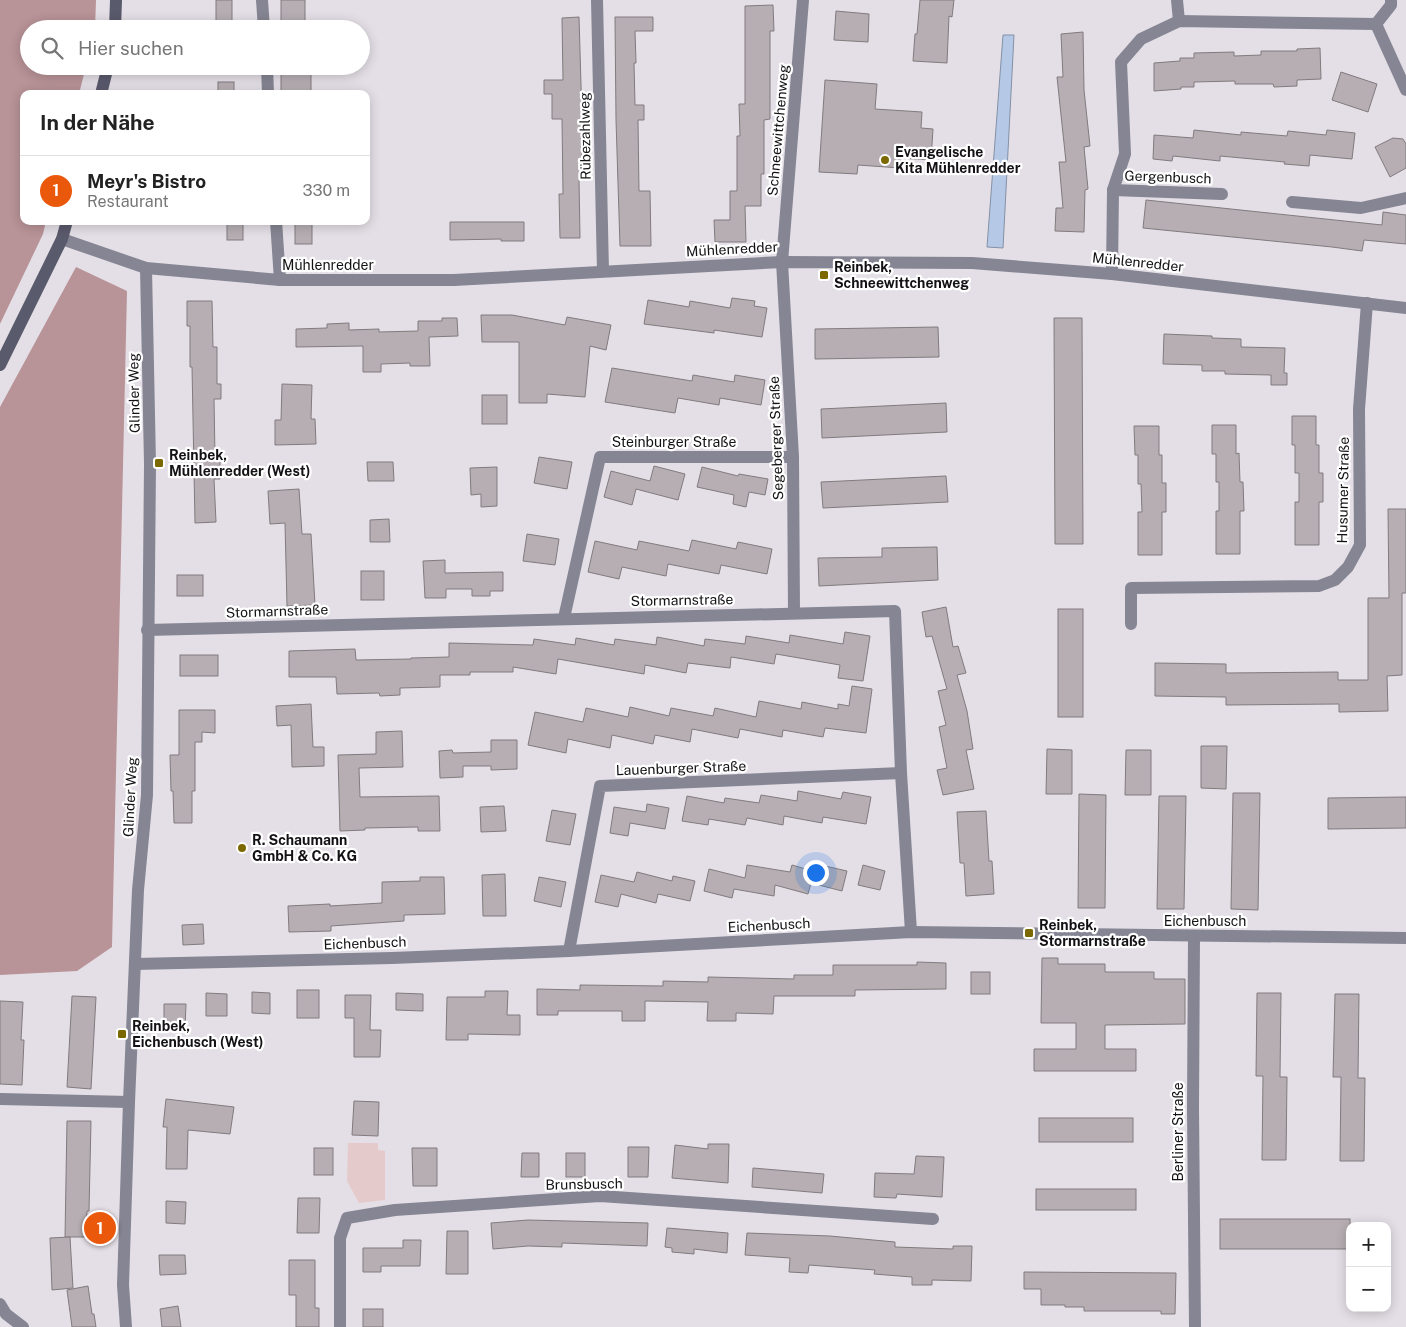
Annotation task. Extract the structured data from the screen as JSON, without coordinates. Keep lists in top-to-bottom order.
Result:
{
  "streets": {
    "street": [
      "Schneewittchenweg",
      "Rübezahlweg",
      "Gergenbusch",
      "Mühlenredder",
      "Glinder Weg",
      "Segeberger Straße",
      "Steinburger Straße",
      "Husumer Straße",
      "Stormarnstraße",
      "Lauenburger Straße",
      "Eichenbusch",
      "Berliner Straße",
      "Brunsbusch"
    ]
  },
  "crossings": [
    ["Schneewittchenweg", "Mühlenredder"],
    ["Schneewittchenweg", "Segeberger Straße"],
    ["Rübezahlweg", "Mühlenredder"],
    ["Gergenbusch", "Mühlenredder"],
    ["Mühlenredder", "Glinder Weg"],
    ["Mühlenredder", "Segeberger Straße"],
    ["Mühlenredder", "Husumer Straße"],
    ["Glinder Weg", "Stormarnstraße"],
    ["Glinder Weg", "Eichenbusch"],
    ["Segeberger Straße", "Steinburger Straße"],
    ["Segeberger Straße", "Stormarnstraße"],
    ["Steinburger Straße", "Stormarnstraße"],
    ["Stormarnstraße", "Lauenburger Straße"],
    ["Stormarnstraße", "Eichenbusch"],
    ["Lauenburger Straße", "Eichenbusch"],
    ["Eichenbusch", "Berliner Straße"]
  ],
  "places": {
    "other": ["Evangelische Kita Mühlenredder", "R. Schaumann GmbH & Co. KG"],
    "transit": [
      "Reinbek, Schneewittchenweg",
      "Reinbek, Mühlenredder (West)",
      "Reinbek, Stormarnstraße",
      "Reinbek, Eichenbusch (West)"
    ]
  },
  "page": {
    "search": "Hier suchen",
    "heading": "In der Nähe",
    "list": [
      {
        "mark": "1",
        "name": "Meyr's Bistro",
        "note": "Restaurant",
        "value": "330 m"
      }
    ],
    "pins": "1",
    "map_buttons": ["+", "−"]
  }
}
